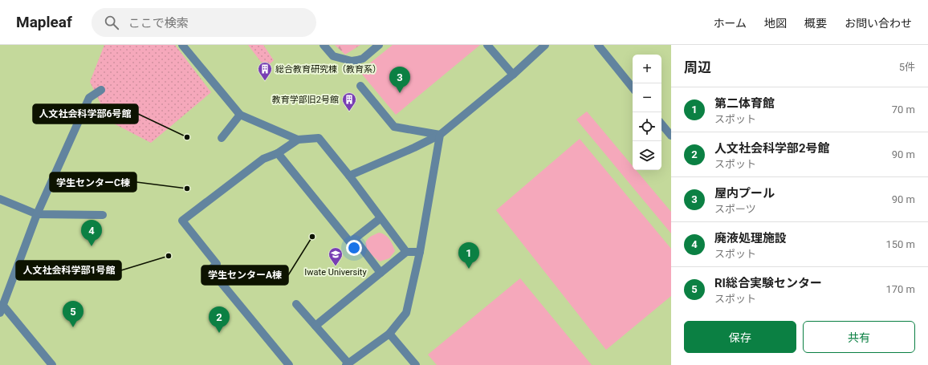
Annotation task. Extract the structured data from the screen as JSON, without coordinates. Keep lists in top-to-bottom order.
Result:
{
  "places": {
    "building": ["総合教育研究棟（教育系）", "教育学部旧2号館"],
    "other": [
      "人文社会科学部6号館",
      "学生センターC棟",
      "学生センターA棟",
      "人文社会科学部1号館"
    ],
    "school or university": ["Iwate University"]
  },
  "page": {
    "header": "Mapleaf",
    "search": "ここで検索",
    "nav": [
      "ホーム",
      "地図",
      "概要",
      "お問い合わせ"
    ],
    "heading": ["周辺", "5件"],
    "map_buttons": ["+", "−"],
    "pins": [
      "3",
      "4",
      "1",
      "5",
      "2"
    ],
    "list": [
      {
        "mark": "1",
        "name": "第二体育館",
        "note": "スポット",
        "value": "70 m"
      },
      {
        "mark": "2",
        "name": "人文社会科学部2号館",
        "note": "スポット",
        "value": "90 m"
      },
      {
        "mark": "3",
        "name": "屋内プール",
        "note": "スポーツ",
        "value": "90 m"
      },
      {
        "mark": "4",
        "name": "廃液処理施設",
        "note": "スポット",
        "value": "150 m"
      },
      {
        "mark": "5",
        "name": "RI総合実験センター",
        "note": "スポット",
        "value": "170 m"
      }
    ],
    "buttons": ["保存", "共有"]
  }
}
